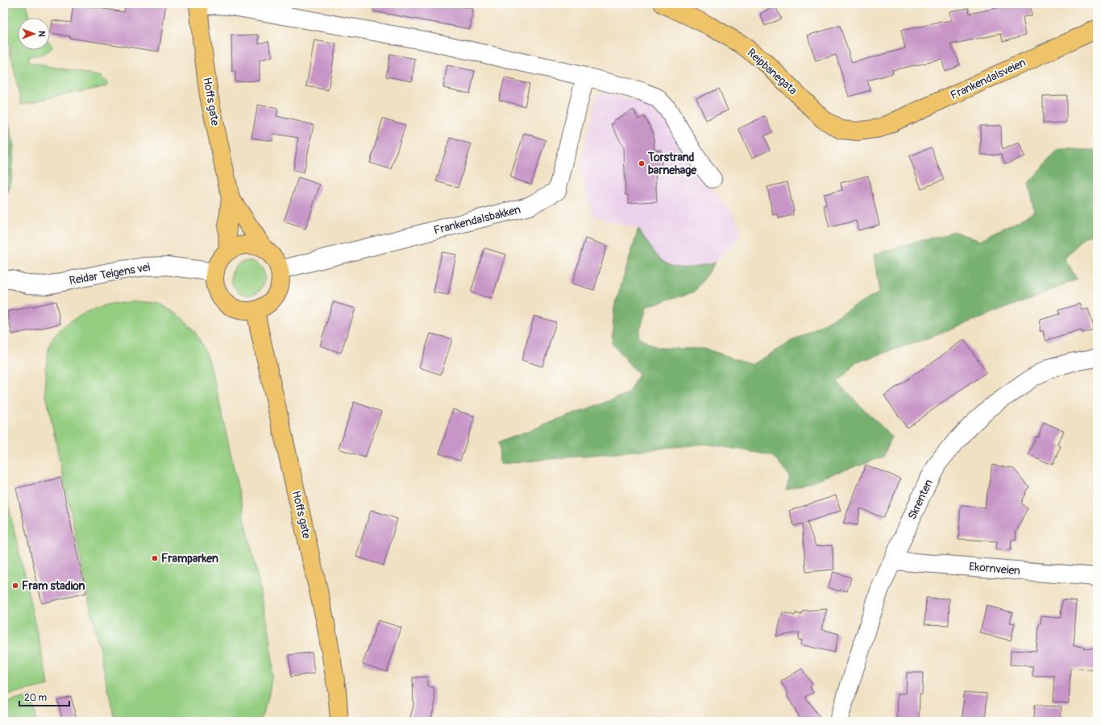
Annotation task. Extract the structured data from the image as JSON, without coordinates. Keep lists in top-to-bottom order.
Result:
{
  "streets": {
    "main road": ["Reipbanegata", "Frankendalsveien", "Hoffs gate"],
    "street": [
      "Frankendalsbakken",
      "Reidar Teigens vei",
      "Skrenten",
      "Ekornveien"
    ]
  },
  "crossings": [
    ["Reipbanegata", "Frankendalsveien"],
    ["Hoffs gate", "Frankendalsbakken"],
    ["Hoffs gate", "Reidar Teigens vei"],
    ["Frankendalsbakken", "Reidar Teigens vei"],
    ["Skrenten", "Ekornveien"]
  ],
  "places": ["Torstrand barnehage", "Framparken", "Fram stadion"],
  "scale_bar": "20 m",
  "north": "right"
}
